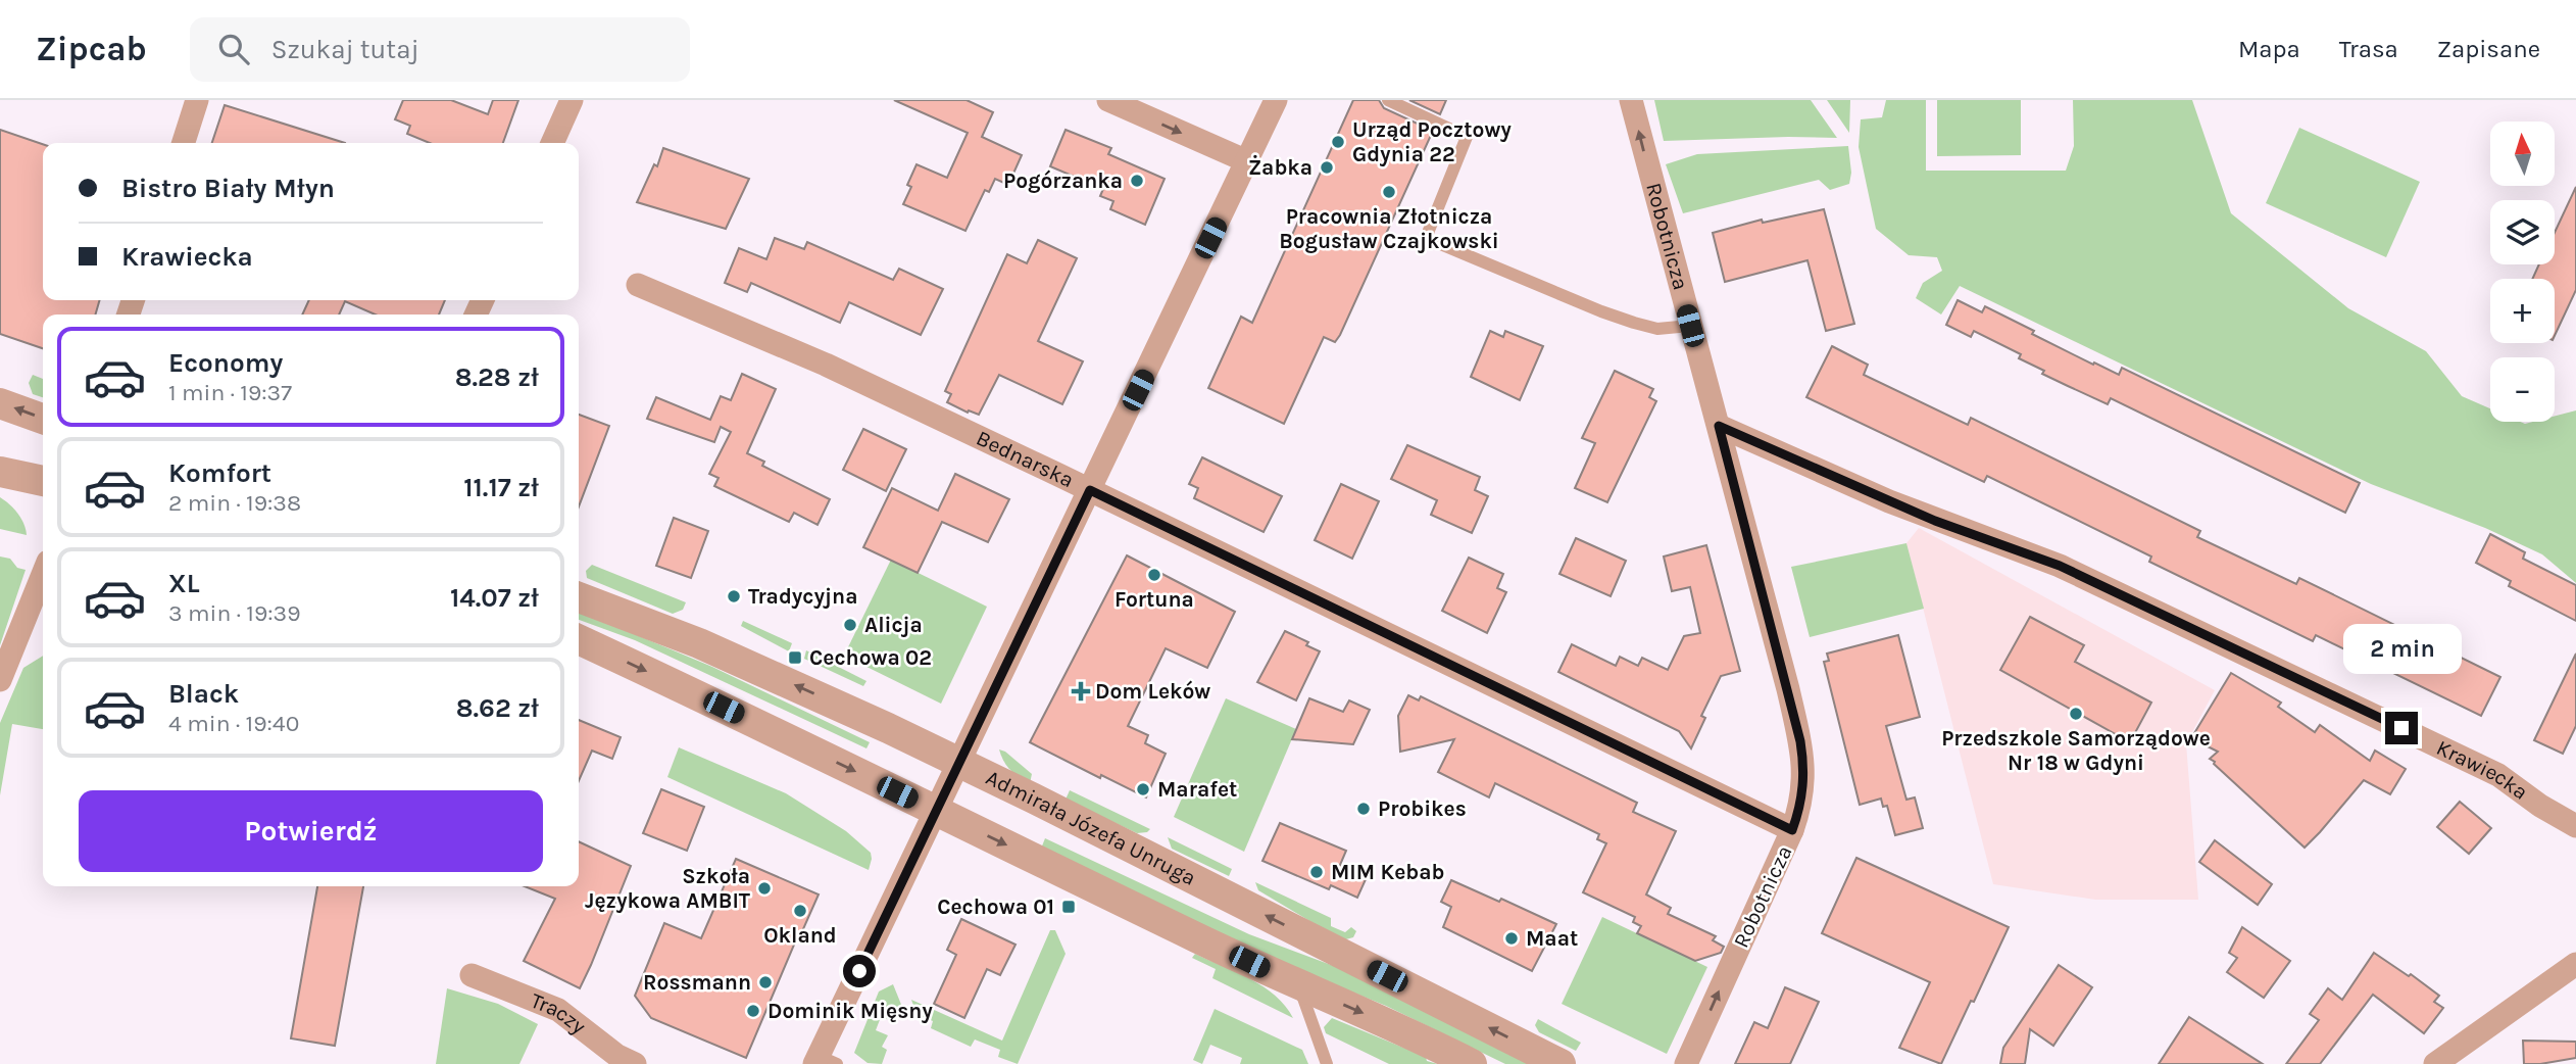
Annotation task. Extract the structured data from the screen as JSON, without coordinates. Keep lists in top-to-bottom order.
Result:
{
  "streets": {
    "street": [
      "Robotnicza",
      "Bednarska",
      "Krawiecka",
      "Admirała Józefa Unruga",
      "Traczy"
    ]
  },
  "crossings": [
    ["Robotnicza", "Bednarska"],
    ["Robotnicza", "Krawiecka"]
  ],
  "one_way": ["Robotnicza"],
  "places": {
    "other": [
      "Urząd Pocztowy Gdynia 22",
      "Żabka",
      "Pogórzanka",
      "Pracownia Złotnicza Bogusław Czajkowski",
      "Fortuna",
      "Tradycyjna",
      "Alicja",
      "Przedszkole Samorządowe Nr 18 w Gdyni",
      "Marafet",
      "Probikes",
      "MIM Kebab",
      "Szkoła Językowa AMBIT",
      "Okland",
      "Maat",
      "Rossmann",
      "Dominik Mięsny"
    ],
    "transit": ["Cechowa 02", "Cechowa 01"],
    "health": ["Dom Leków"]
  },
  "north": "top",
  "page": {
    "header": "Zipcab",
    "search": "Szukaj tutaj",
    "nav": ["Mapa", "Trasa", "Zapisane"],
    "map_buttons": ["+", "−"],
    "banner": ["Bistro Biały Młyn", "Krawiecka"],
    "list": [
      {
        "name": "Economy",
        "note": "1 min · 19:37",
        "value": "8.28 zł"
      },
      {
        "name": "Komfort",
        "note": "2 min · 19:38",
        "value": "11.17 zł"
      },
      {
        "name": "XL",
        "note": "3 min · 19:39",
        "value": "14.07 zł"
      },
      {
        "name": "Black",
        "note": "4 min · 19:40",
        "value": "8.62 zł"
      }
    ],
    "bubble": "2 min",
    "buttons": "Potwierdź"
  }
}
